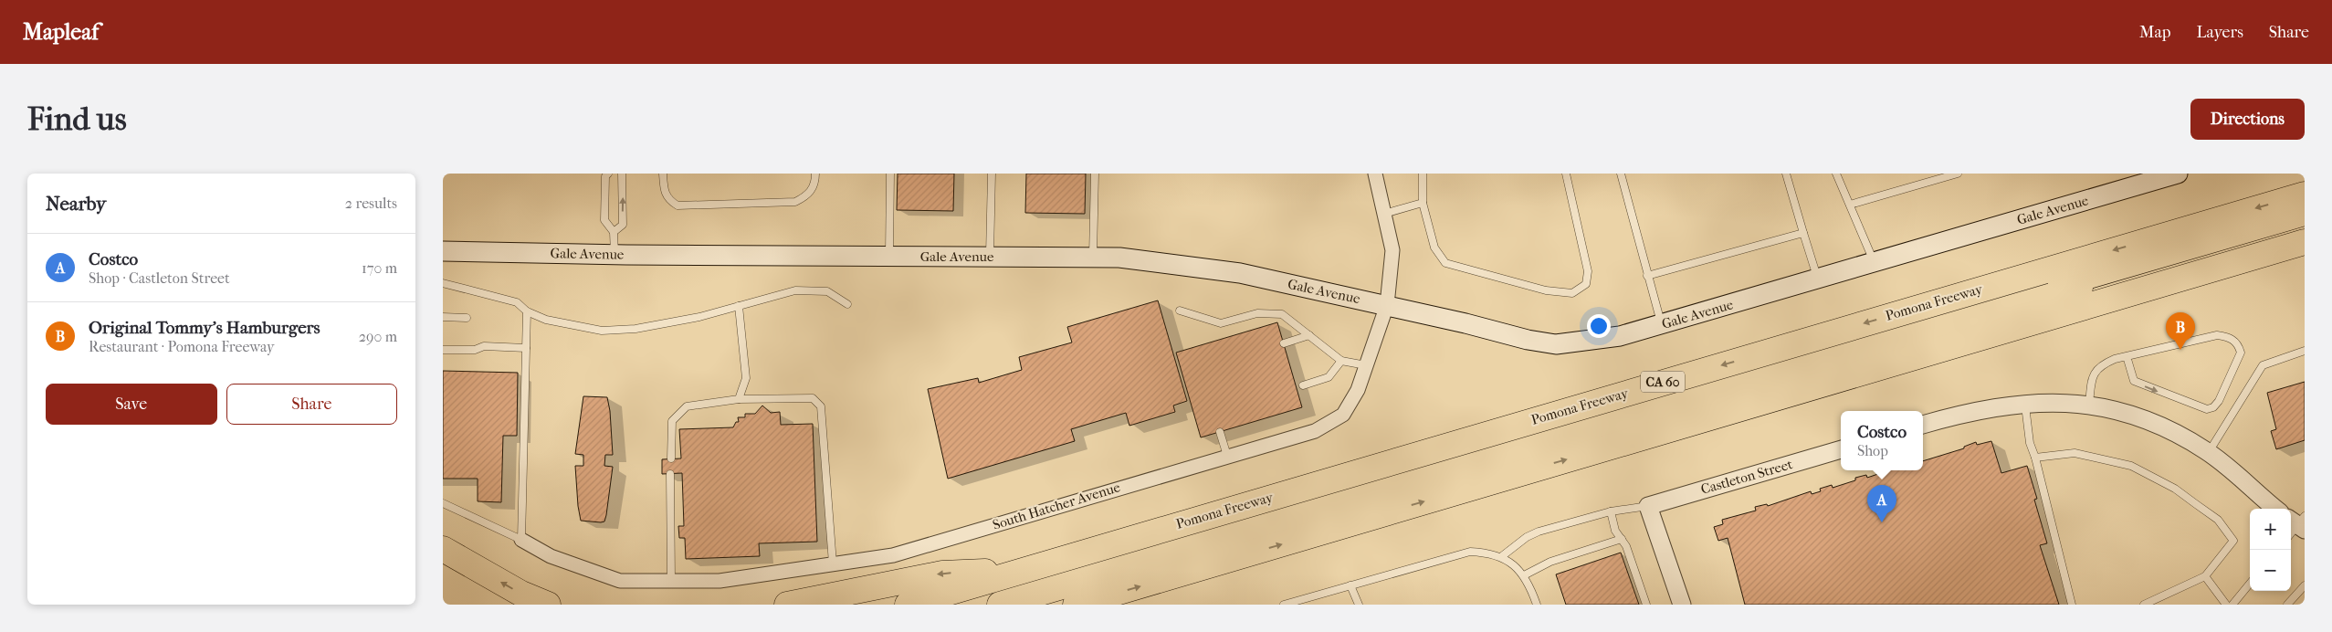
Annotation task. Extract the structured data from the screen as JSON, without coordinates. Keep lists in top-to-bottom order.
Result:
{
  "streets": {
    "highway": ["Pomona Freeway", "CA 60"],
    "main road": ["Gale Avenue"],
    "street": ["Castleton Street", "South Hatcher Avenue"]
  },
  "crossings": [
    ["Gale Avenue", "South Hatcher Avenue"]
  ],
  "page": {
    "header": "Mapleaf",
    "nav": ["Map", "Layers", "Share"],
    "buttons": [
      "Directions",
      ["Save", "Share"]
    ],
    "title": "Find us",
    "heading": ["Nearby", "2 results"],
    "list": [
      {
        "mark": "A",
        "name": "Costco",
        "note": "Shop · Castleton Street",
        "value": "170 m"
      },
      {
        "mark": "B",
        "name": "Original Tommy's Hamburgers",
        "note": "Restaurant · Pomona Freeway",
        "value": "290 m"
      }
    ],
    "pins": ["B", "A"],
    "popup": ["Costco", "Shop"],
    "map_buttons": ["+", "−"]
  }
}
